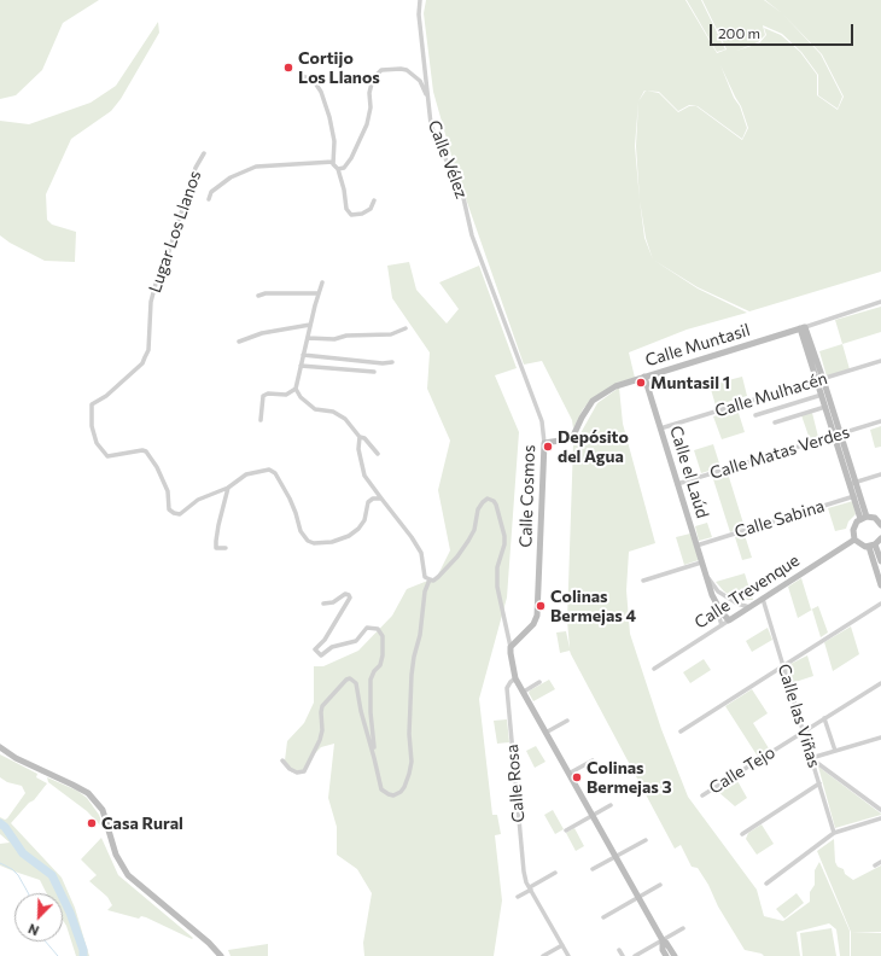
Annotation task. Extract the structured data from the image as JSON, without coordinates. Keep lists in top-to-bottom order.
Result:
{
  "streets": {
    "street": [
      "Calle Vélez",
      "Lugar Los Llanos",
      "Calle Muntasil",
      "Calle Mulhacén",
      "Calle Matas Verdes",
      "Calle el Laúd",
      "Calle Cosmos",
      "Calle Sabina",
      "Calle Trevenque",
      "Calle las Viñas",
      "Calle Tejo",
      "Calle Rosa"
    ]
  },
  "crossings": [
    ["Calle Vélez", "Calle Cosmos"],
    ["Calle Muntasil", "Calle el Laúd"],
    ["Calle Muntasil", "Calle Cosmos"],
    ["Calle Mulhacén", "Calle el Laúd"],
    ["Calle Matas Verdes", "Calle el Laúd"],
    ["Calle el Laúd", "Calle Sabina"],
    ["Calle el Laúd", "Calle Trevenque"],
    ["Calle Trevenque", "Calle las Viñas"],
    ["Calle las Viñas", "Calle Tejo"]
  ],
  "places": [
    "Cortijo Los Llanos",
    "Muntasil 1",
    "Depósito del Agua",
    "Colinas Bermejas 4",
    "Colinas Bermejas 3",
    "Casa Rural"
  ],
  "scale_bar": "200 m",
  "north": "bottom left"
}
